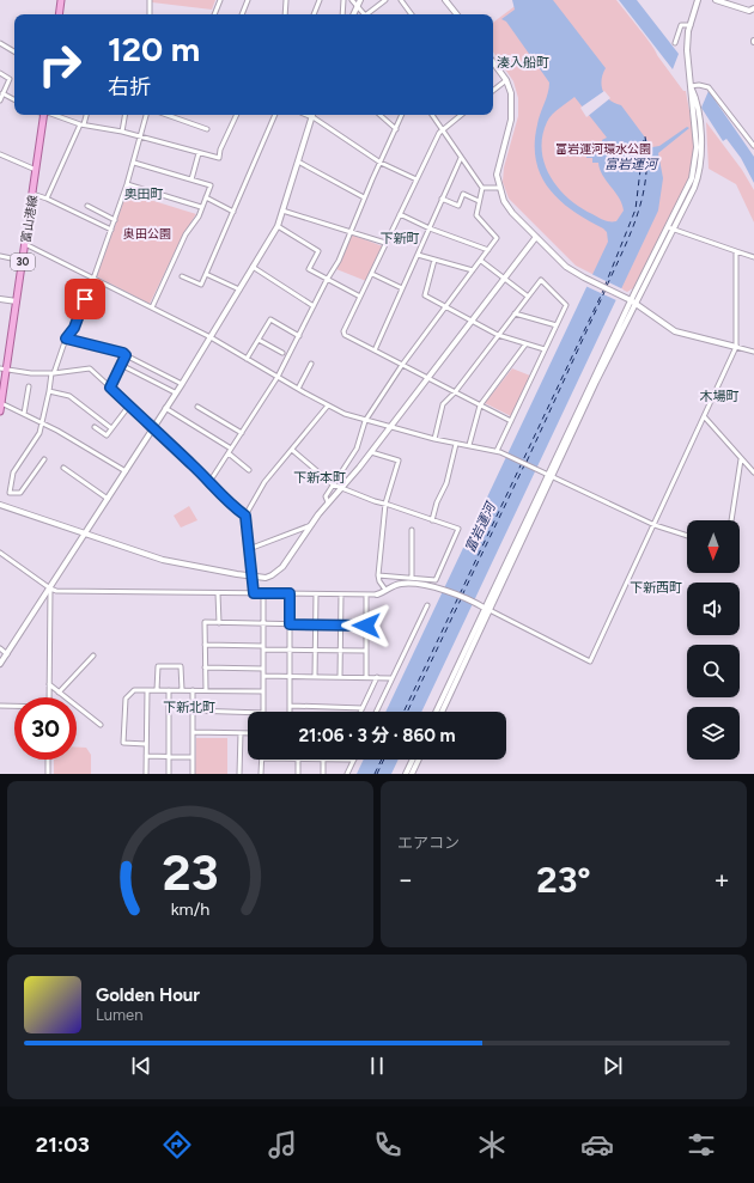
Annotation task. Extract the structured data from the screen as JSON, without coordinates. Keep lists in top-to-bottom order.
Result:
{
  "streets": {
    "main road": ["富山港線", "30"]
  },
  "districts": [
    "湊入船町",
    "奥田町",
    "下新町",
    "木場町",
    "下新本町",
    "下新西町",
    "下新北町"
  ],
  "water": ["富岩運河"],
  "parks": ["富岩運河環水公園", "奥田公園"],
  "north": "bottom",
  "page": {
    "turn": ["120 m", "右折"],
    "limit": "30",
    "trip": "21:06 · 3 分 · 860 m",
    "tile": "エアコン",
    "heat": ["−", "23°", "+"],
    "song": ["Golden Hour", "Lumen"],
    "tabs": "21:03",
    "gauge": ["23", "km/h"]
  }
}
